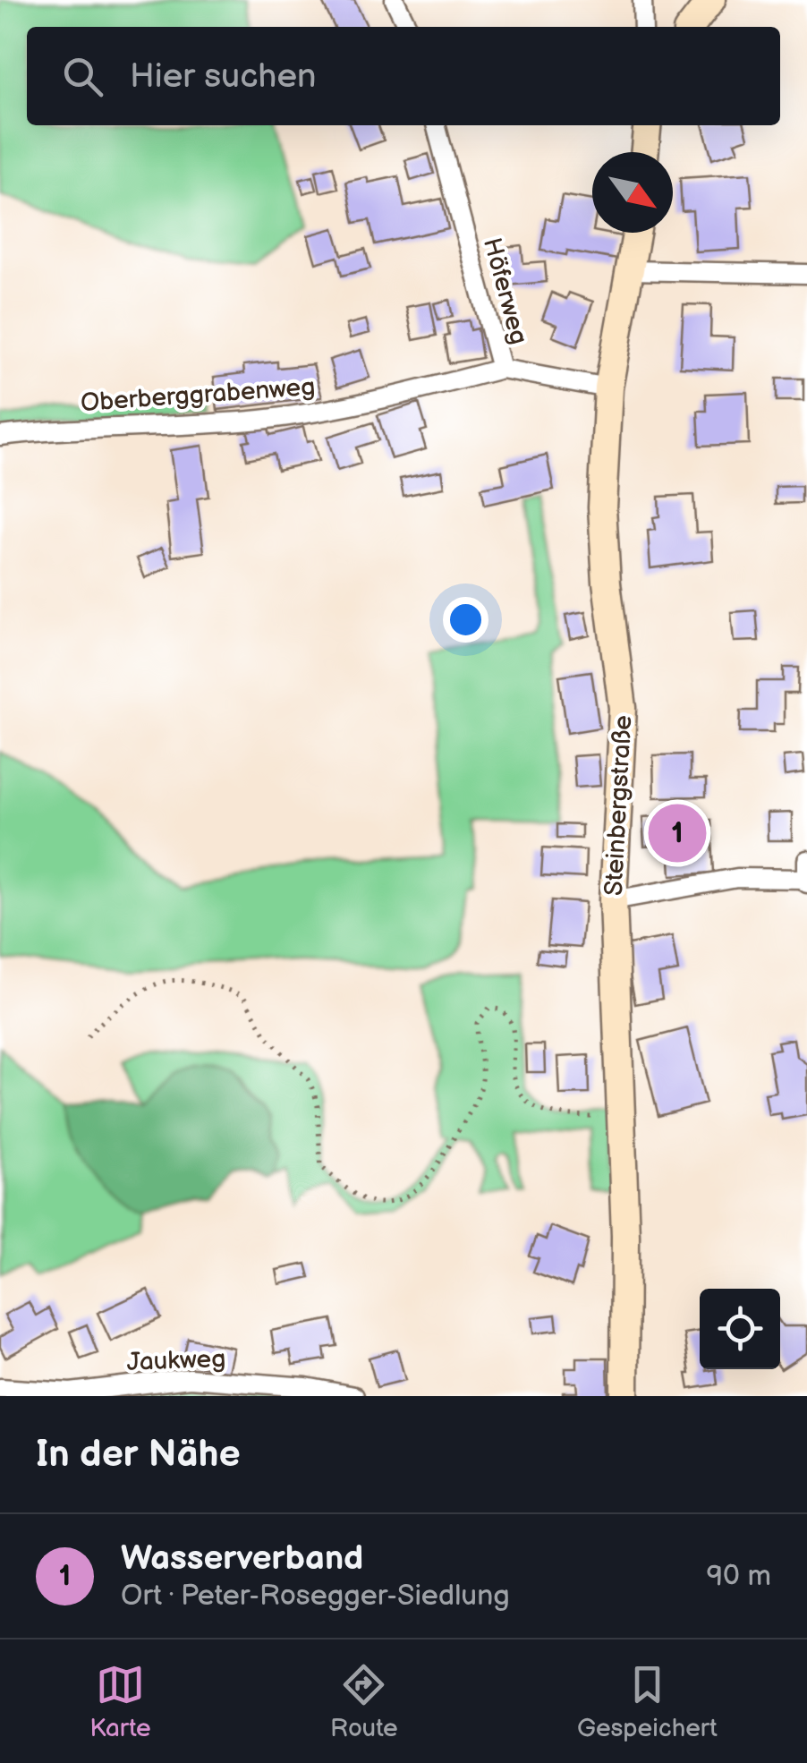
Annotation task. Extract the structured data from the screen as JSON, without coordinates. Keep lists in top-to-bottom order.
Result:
{
  "streets": {
    "main road": ["Steinbergstraße"],
    "street": ["Höferweg", "Oberberggrabenweg", "Jaukweg"]
  },
  "crossings": [
    ["Höferweg", "Oberberggrabenweg"],
    ["Höferweg", "Steinbergstraße"]
  ],
  "north": "bottom right",
  "page": {
    "search": "Hier suchen",
    "pins": "1",
    "heading": "In der Nähe",
    "list": [
      {
        "mark": "1",
        "name": "Wasserverband",
        "note": "Ort · Peter-Rosegger-Siedlung",
        "value": "90 m"
      }
    ],
    "nav": ["Karte", "Route", "Gespeichert"]
  }
}
